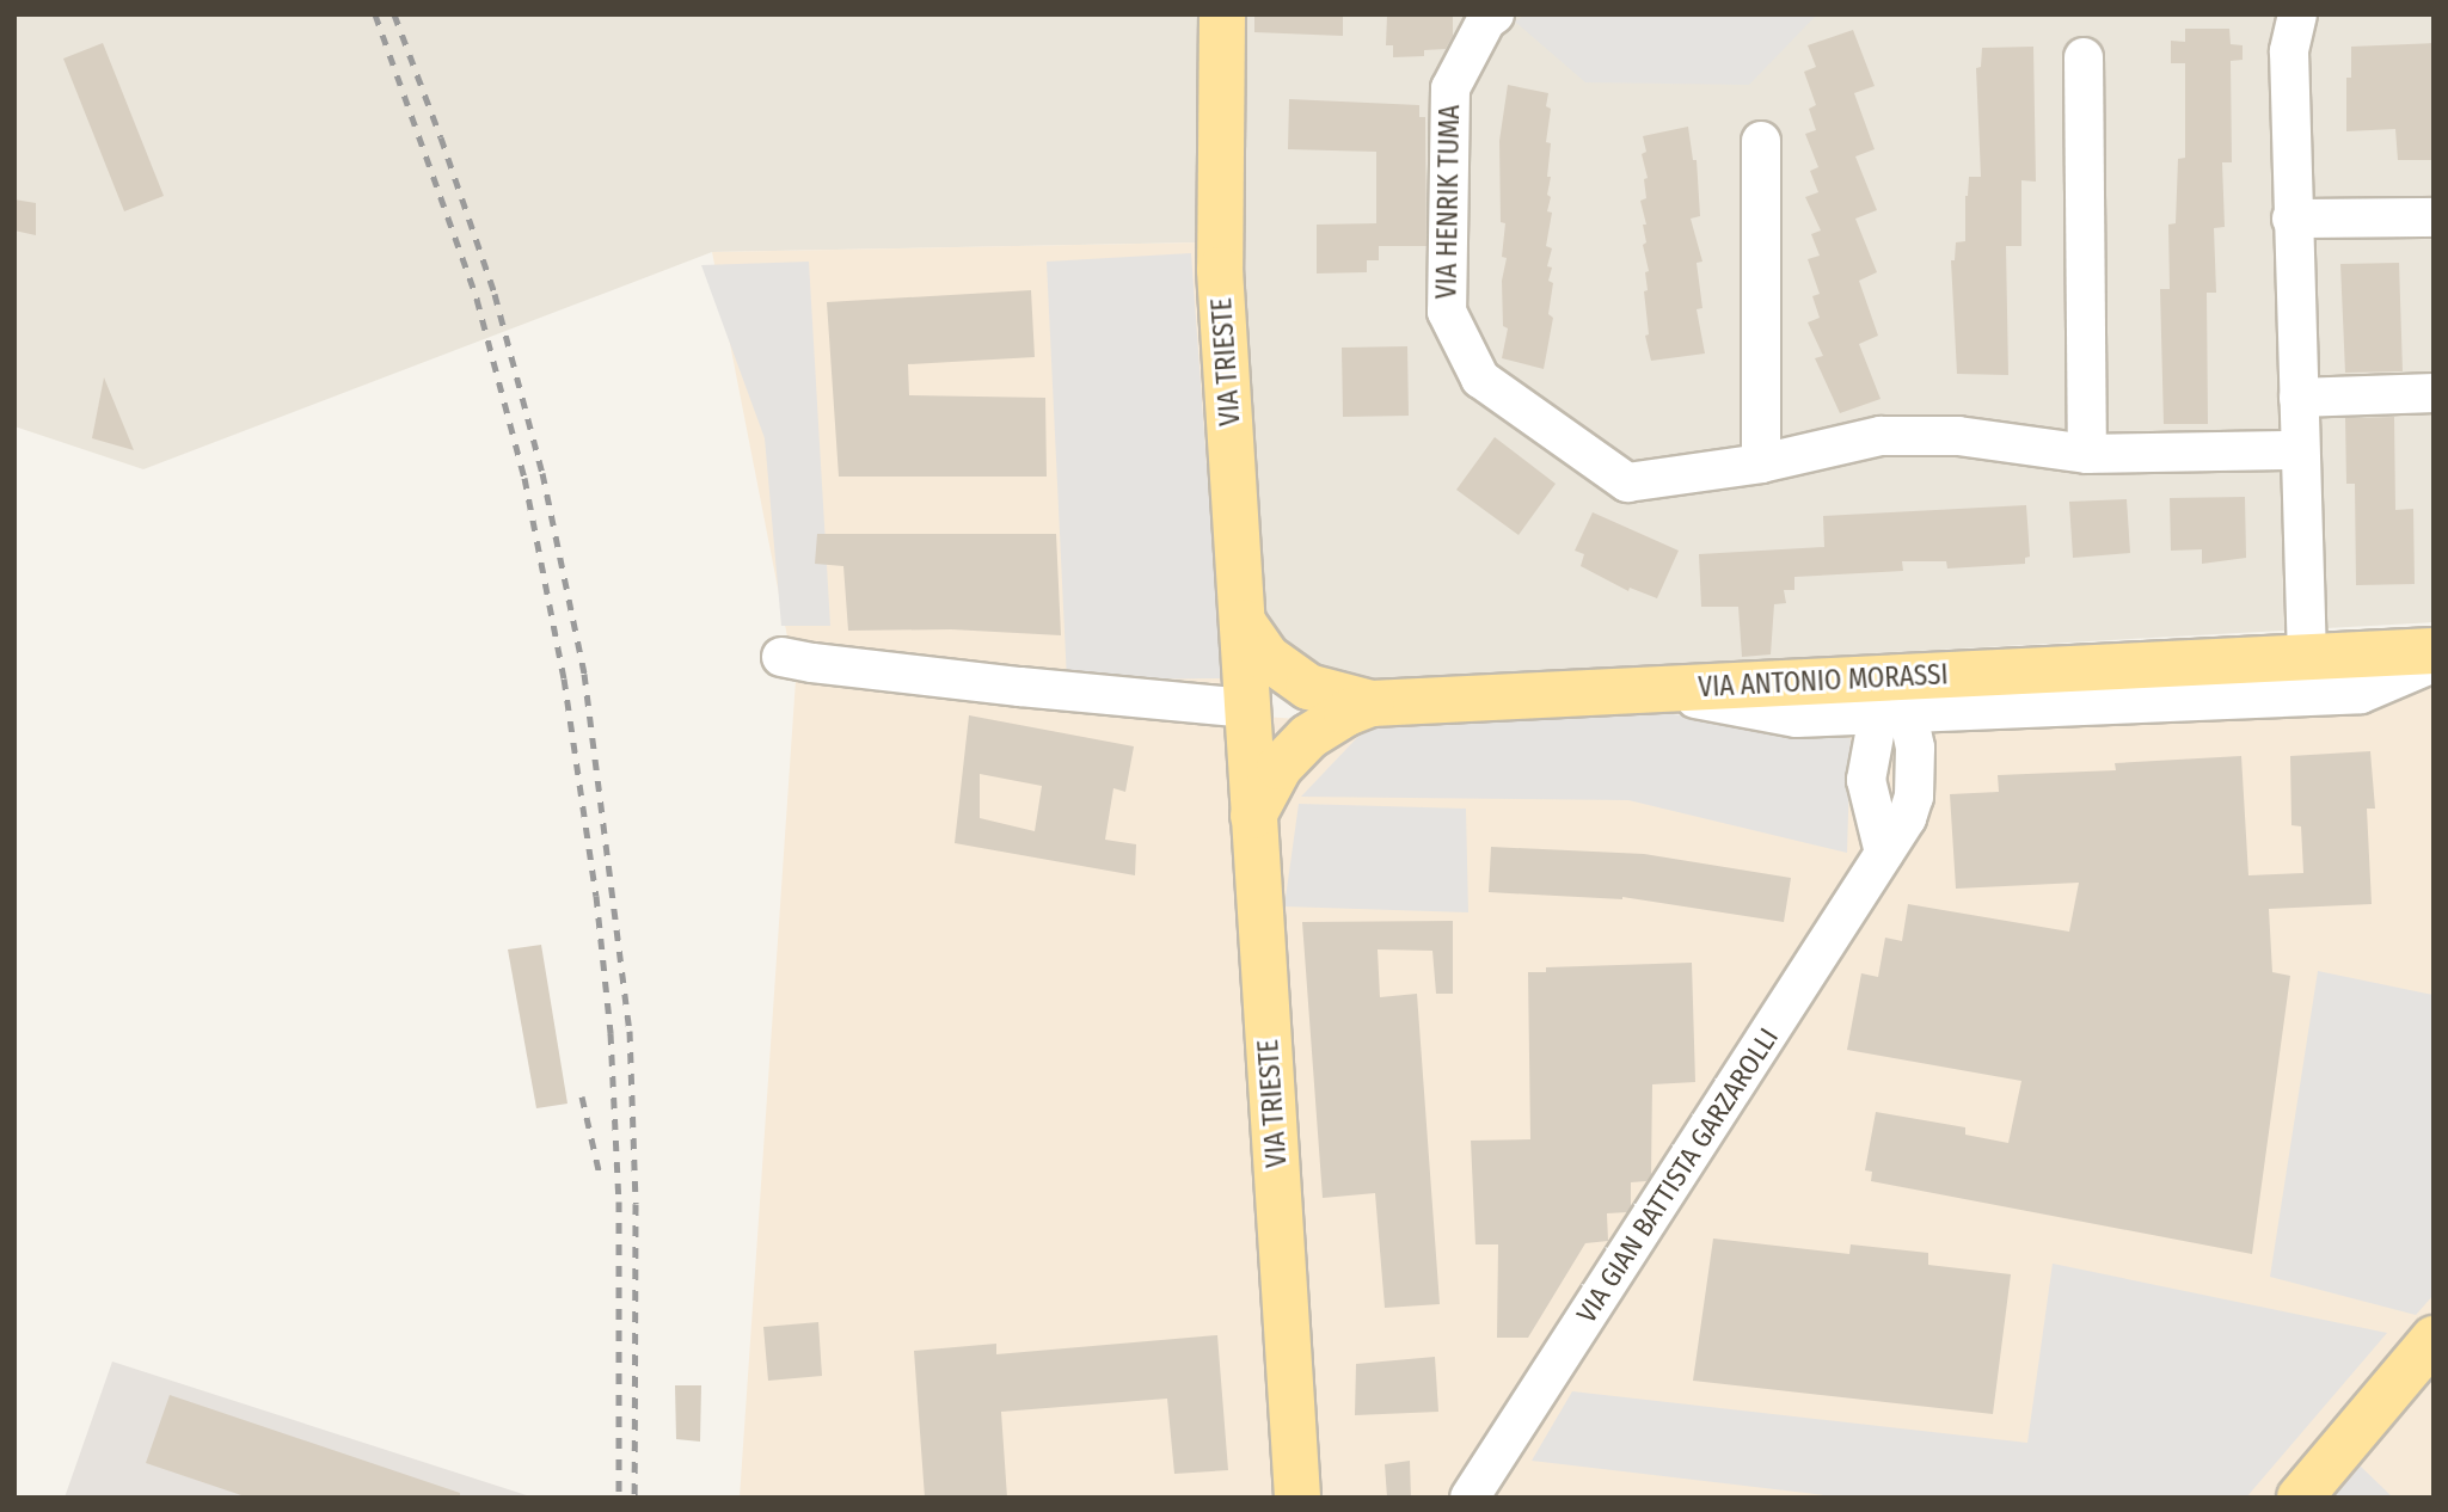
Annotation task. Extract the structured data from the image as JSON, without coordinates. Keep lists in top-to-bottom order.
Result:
{
  "streets": {
    "main road": ["VIA TRIESTE", "VIA ANTONIO MORASSI"],
    "street": ["VIA HENRIK TUMA", "VIA GIAN BATTISTA GARZAROLLI"]
  },
  "crossings": [
    ["VIA TRIESTE", "VIA ANTONIO MORASSI"]
  ]
}
